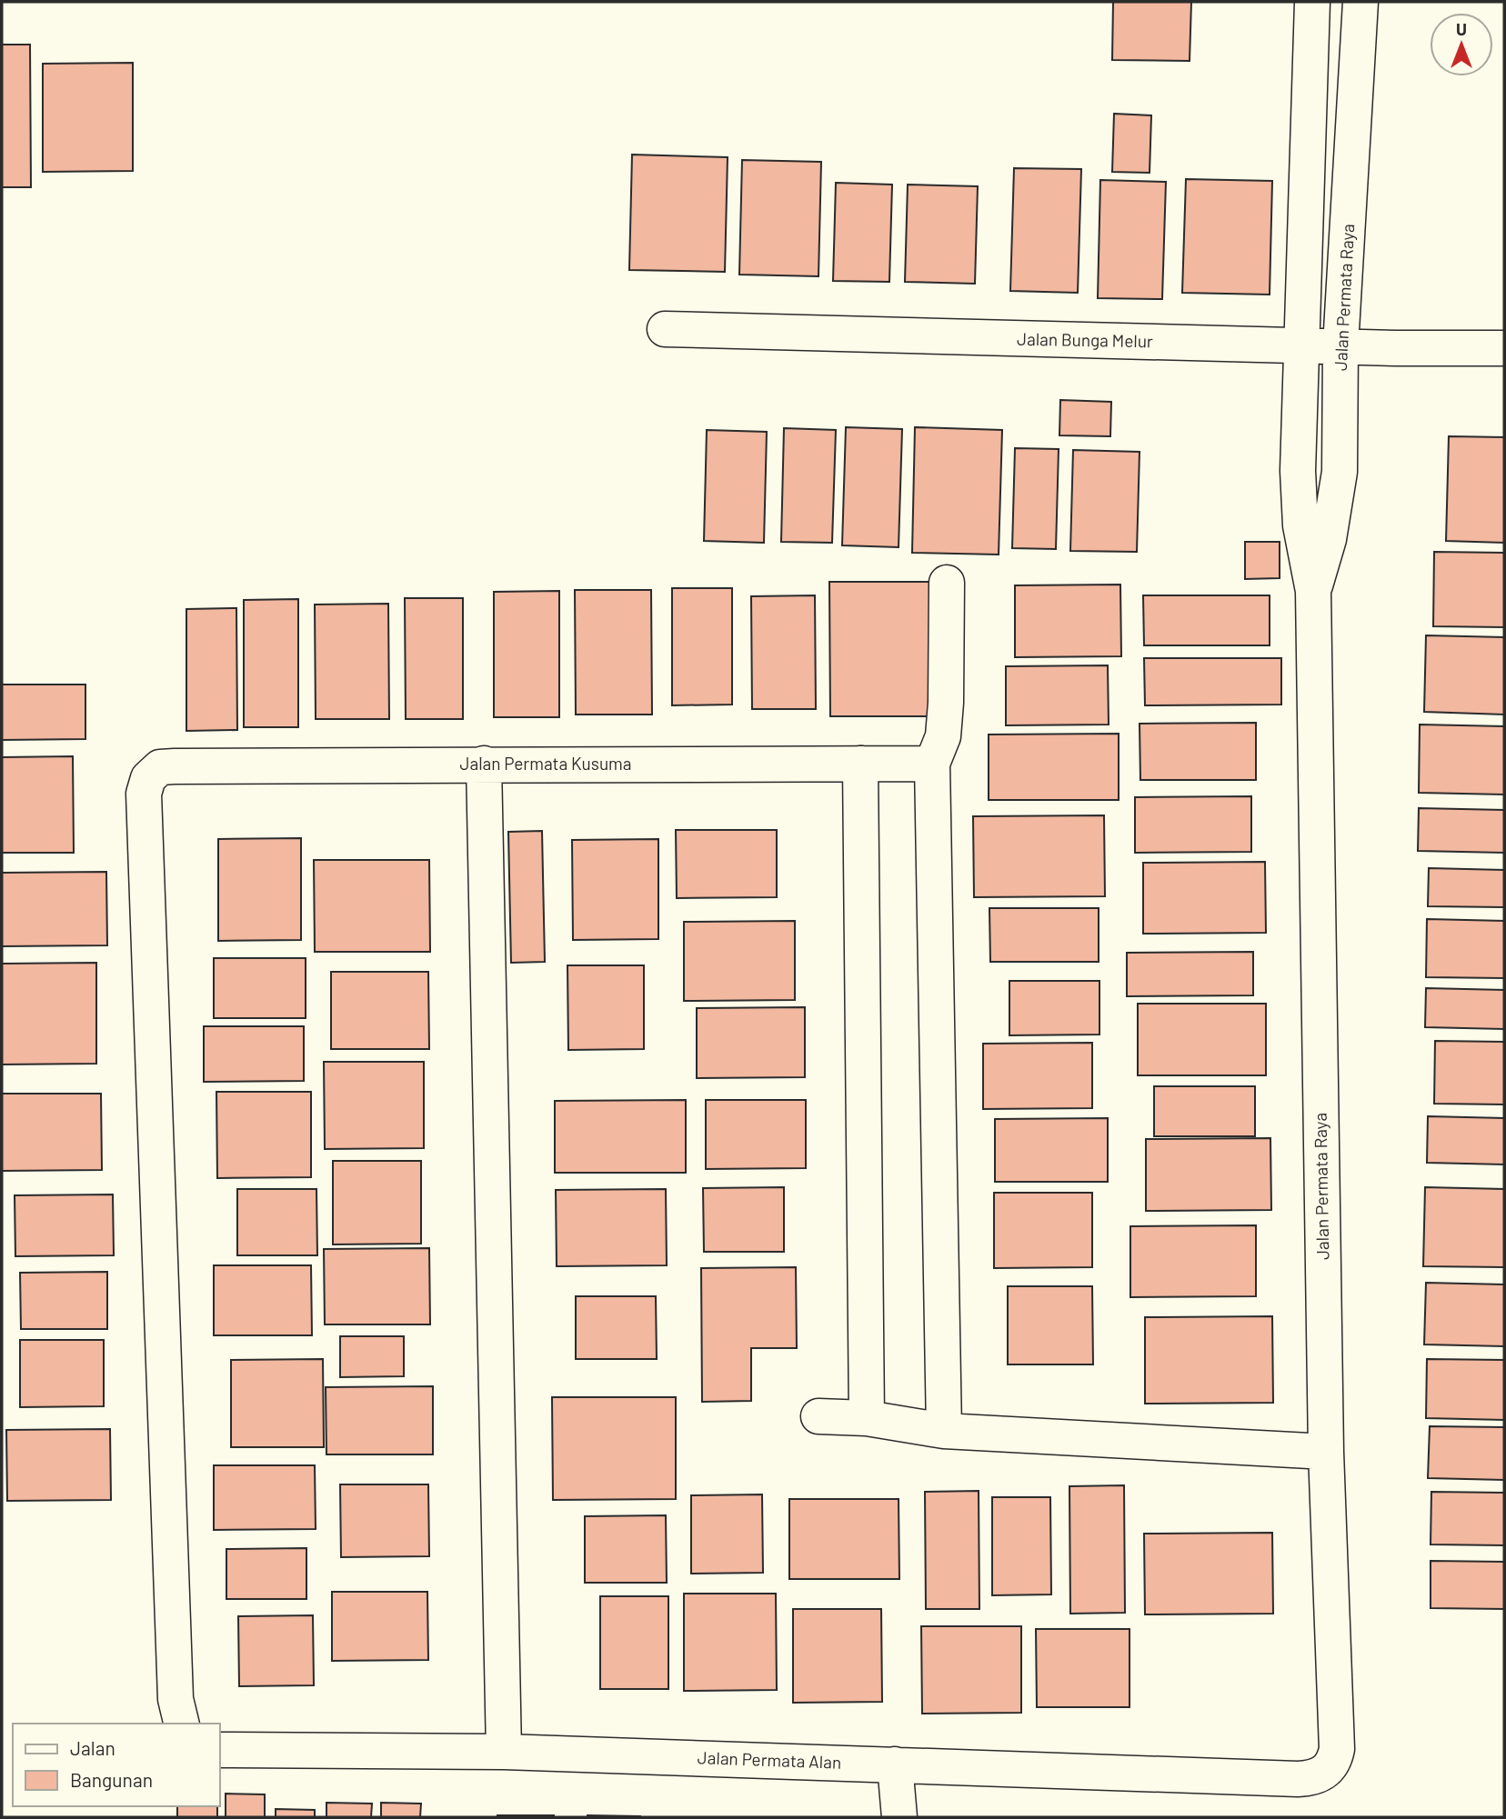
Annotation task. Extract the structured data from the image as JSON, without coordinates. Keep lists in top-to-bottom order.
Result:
{
  "streets": {
    "street": [
      "Jalan Permata Raya",
      "Jalan Bunga Melur",
      "Jalan Permata Kusuma",
      "Jalan Permata Alan"
    ]
  },
  "crossings": [
    ["Jalan Permata Raya", "Jalan Bunga Melur"],
    ["Jalan Permata Raya", "Jalan Permata Alan"]
  ],
  "legend": ["Jalan", "Bangunan"],
  "north": "top"
}
